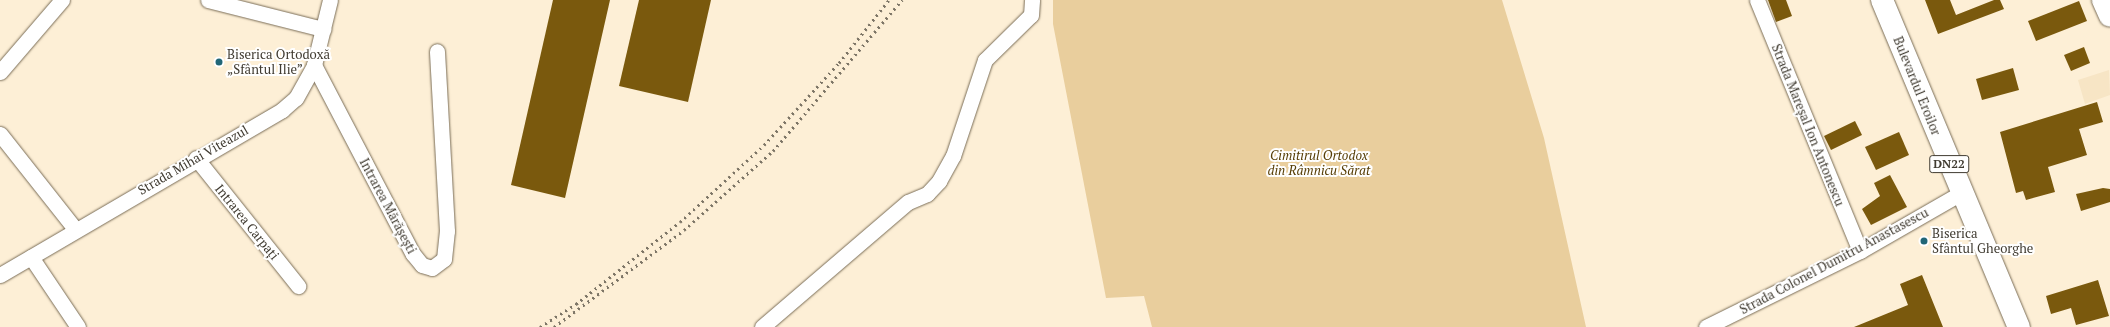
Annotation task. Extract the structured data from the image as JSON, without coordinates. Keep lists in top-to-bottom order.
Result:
{
  "streets": {
    "main road": ["Bulevardul Eroilor", "DN22"],
    "street": [
      "Strada Mareșal Ion Antonescu",
      "Strada Mihai Viteazul",
      "Intrarea Mărășești",
      "Intrarea Carpați",
      "Strada Colonel Dumitru Anastasescu"
    ]
  },
  "crossings": [
    ["Bulevardul Eroilor", "Strada Colonel Dumitru Anastasescu"],
    ["Strada Mareșal Ion Antonescu", "Strada Colonel Dumitru Anastasescu"],
    ["Strada Mihai Viteazul", "Intrarea Mărășești"],
    ["Strada Mihai Viteazul", "Intrarea Carpați"]
  ],
  "parks": ["Cimitirul Ortodox din Râmnicu Sărat"],
  "places": ["Biserica Ortodoxă „Sfântul Ilie”", "Biserica Sfântul Gheorghe"]
}
